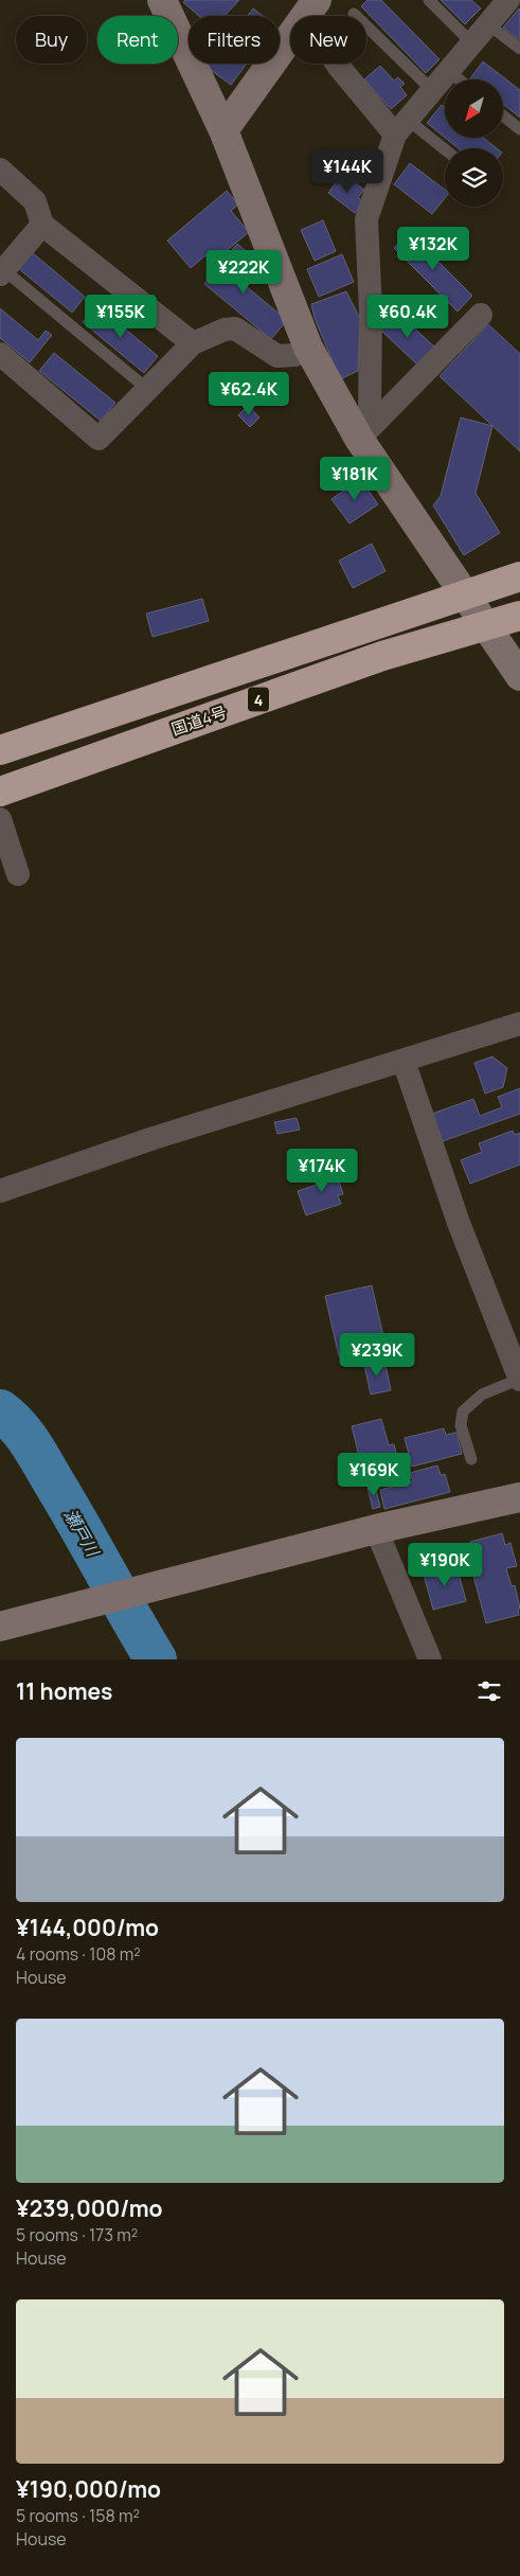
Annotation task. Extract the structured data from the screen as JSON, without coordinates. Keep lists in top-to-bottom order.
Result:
{
  "streets": {
    "highway": ["4", "国道4号"]
  },
  "water": ["瀬戸川"],
  "north": "bottom left",
  "page": {
    "chip": [
      "Buy",
      "Rent",
      "Filters",
      "New"
    ],
    "price": [
      "¥144K",
      "¥132K",
      "¥222K",
      "¥155K",
      "¥60.4K",
      "¥62.4K",
      "¥181K",
      "¥174K",
      "¥239K",
      "¥169K",
      "¥190K"
    ],
    "heading": "11 homes",
    "list": [
      {
        "name": "¥144,000/mo",
        "note": "4 rooms · 108 m² · House"
      },
      {
        "name": "¥239,000/mo",
        "note": "5 rooms · 173 m² · House"
      },
      {
        "name": "¥190,000/mo",
        "note": "5 rooms · 158 m² · House"
      }
    ]
  }
}
